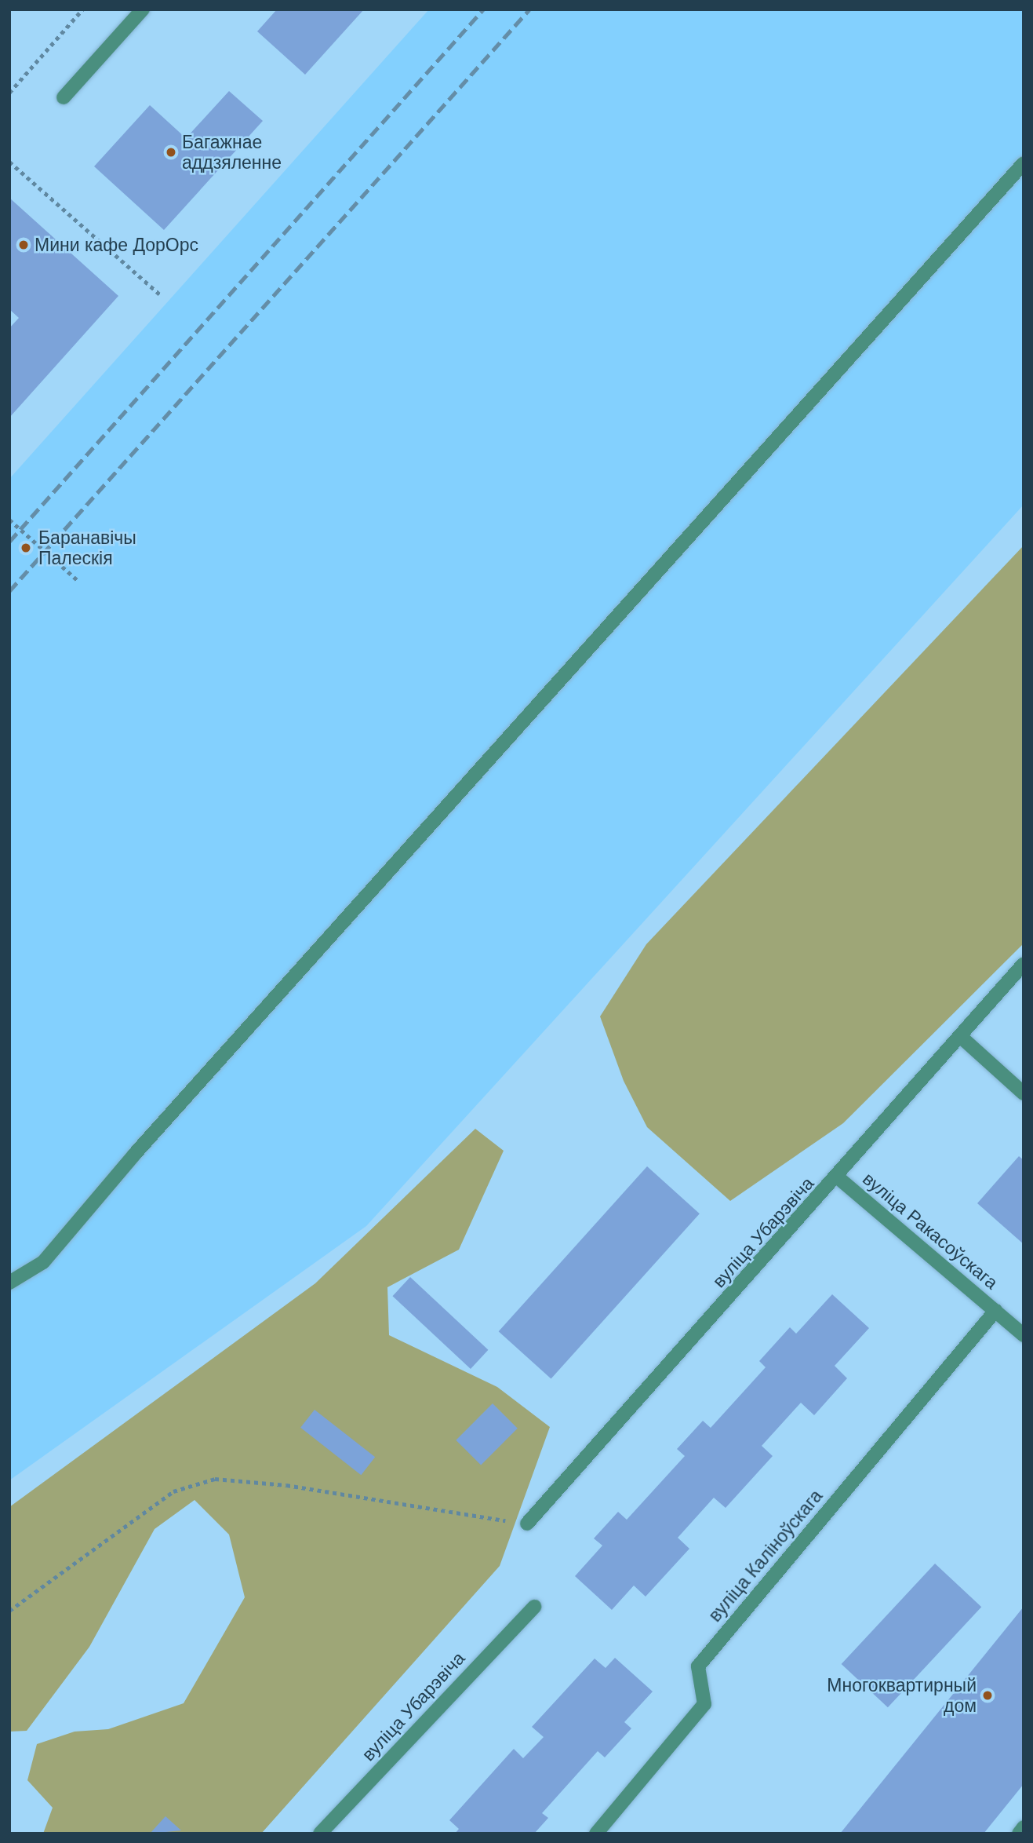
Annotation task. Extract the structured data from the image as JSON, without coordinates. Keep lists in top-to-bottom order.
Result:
{
  "streets": {
    "street": ["вуліца Ракасоўскага", "вуліца Убарэвіча", "вуліца Каліноўскага"]
  },
  "crossings": [
    ["вуліца Ракасоўскага", "вуліца Убарэвіча"],
    ["вуліца Ракасоўскага", "вуліца Каліноўскага"]
  ],
  "places": [
    "Багажнае аддзяленне",
    "Мини кафе ДорОрс",
    "Баранавічы Палескія",
    "Многоквартирный дом"
  ]
}
